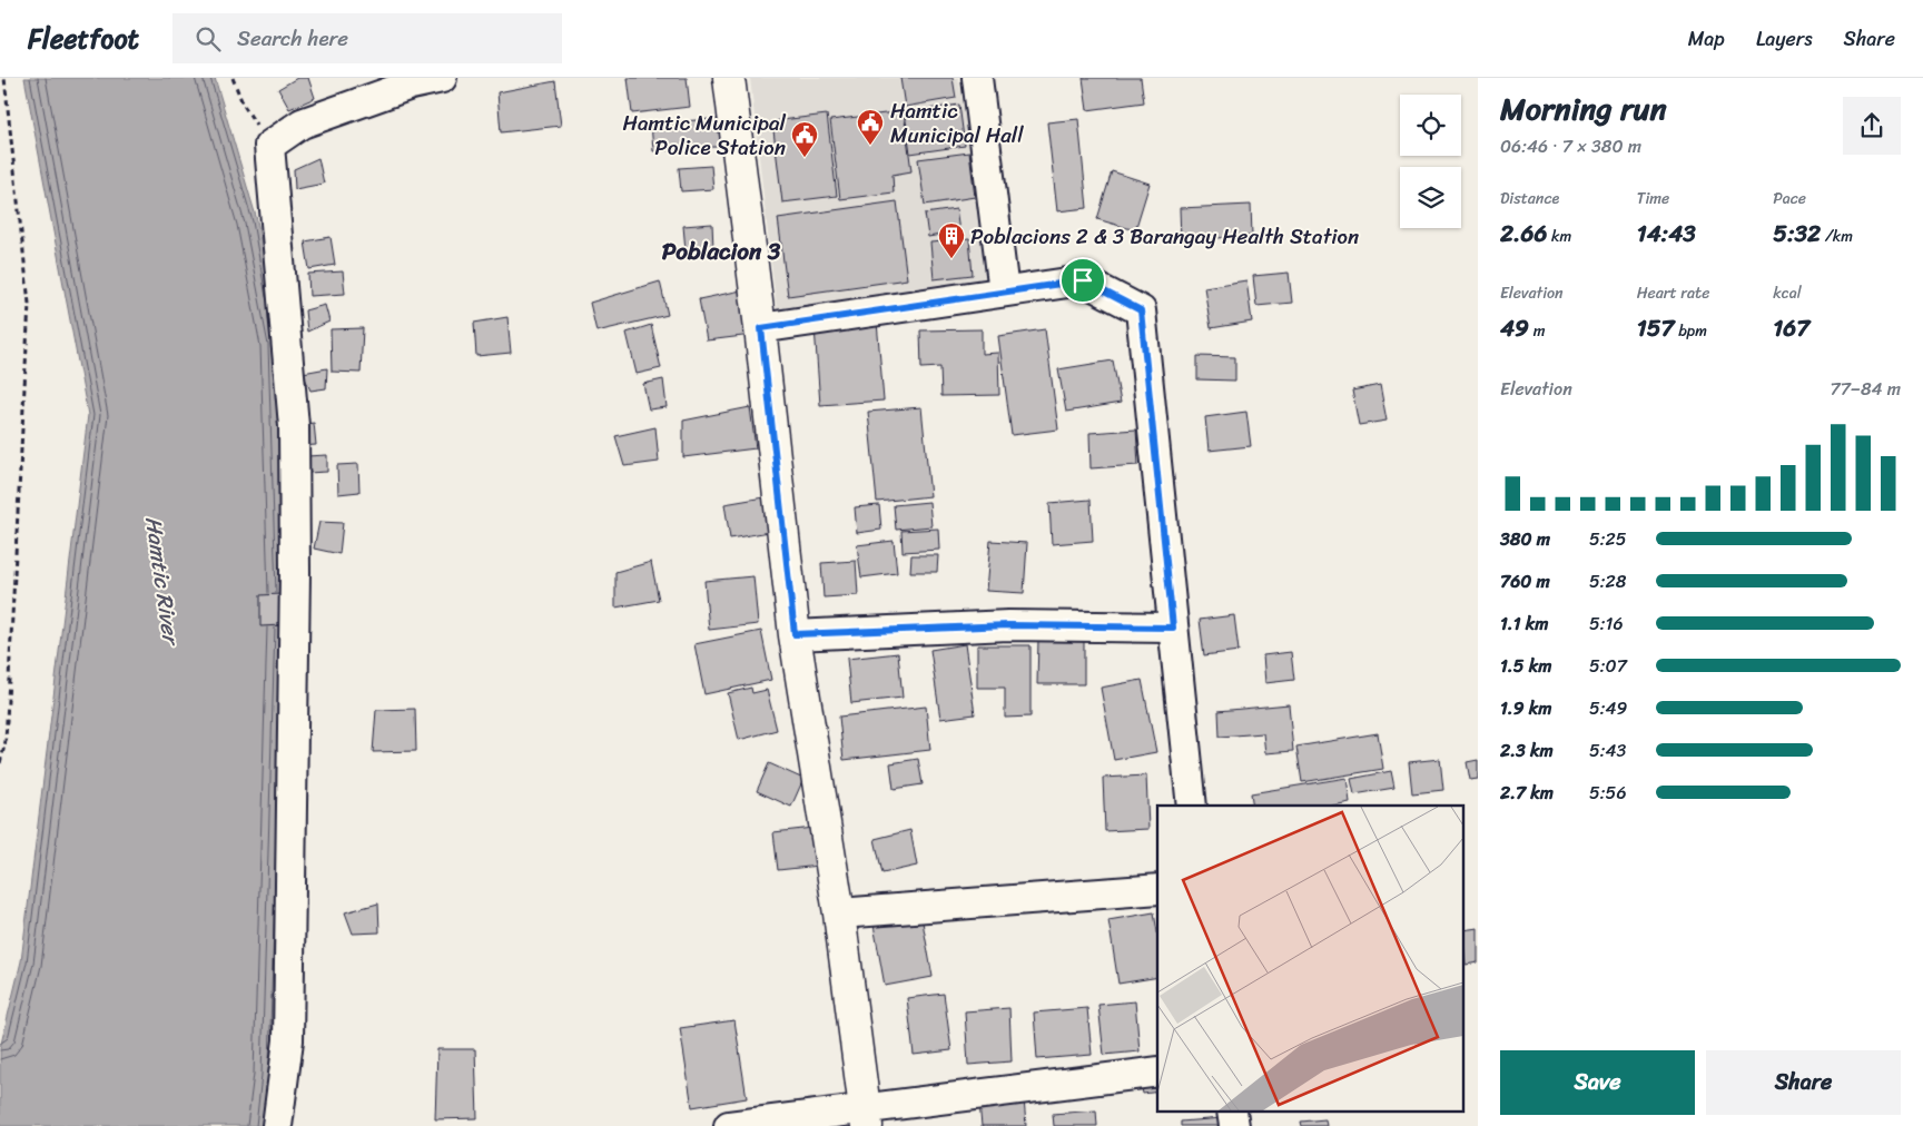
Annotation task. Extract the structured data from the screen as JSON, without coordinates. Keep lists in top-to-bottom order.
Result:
{
  "districts": ["Poblacion 3"],
  "water": ["Hamtic River"],
  "places": {
    "public building": ["Hamtic Municipal Hall", "Hamtic Municipal Police Station"],
    "building": ["Poblacions 2 & 3 Barangay Health Station"]
  },
  "page": {
    "header": "Fleetfoot",
    "search": "Search here",
    "nav": ["Map", "Layers", "Share"],
    "heading": ["Morning run", "06:46 · 7 × 380 m"],
    "stats": [
      ["Distance", "2.66 km"],
      ["Time", "14:43"],
      ["Pace", "5:32 /km"],
      ["Elevation", "49 m"],
      ["Heart rate", "157 bpm"],
      ["kcal", "167"]
    ],
    "chart": ["Elevation", "77–84 m"],
    "list": [
      {
        "name": "380 m",
        "note": "5:25"
      },
      {
        "name": "760 m",
        "note": "5:28"
      },
      {
        "name": "1.1 km",
        "note": "5:16"
      },
      {
        "name": "1.5 km",
        "note": "5:07"
      },
      {
        "name": "1.9 km",
        "note": "5:49"
      },
      {
        "name": "2.3 km",
        "note": "5:43"
      },
      {
        "name": "2.7 km",
        "note": "5:56"
      }
    ],
    "buttons": ["Save", "Share"]
  }
}
